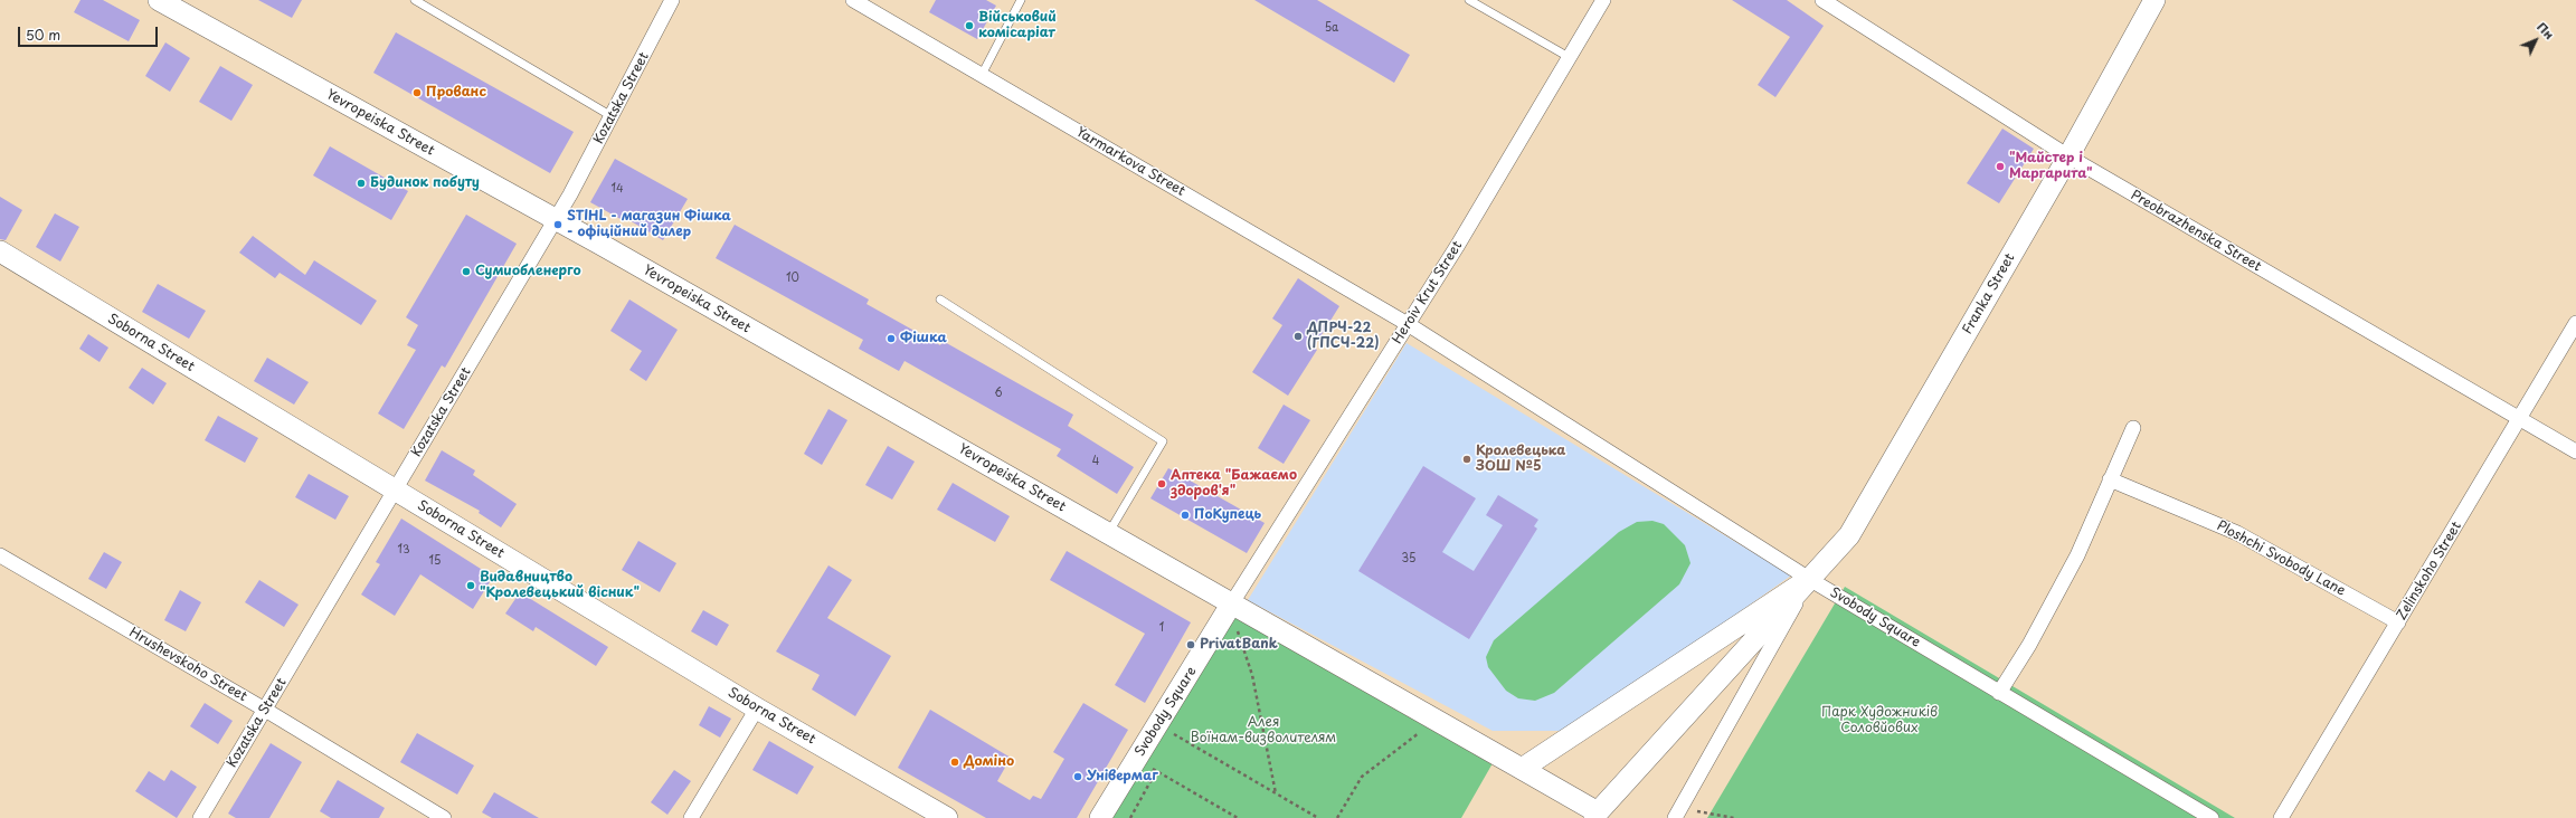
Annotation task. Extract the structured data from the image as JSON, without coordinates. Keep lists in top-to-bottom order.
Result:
{
  "streets": {
    "street": [
      "Kozatska Street",
      "Yevropeiska Street",
      "Yarmarkova Street",
      "Preobrazhenska Street",
      "Heroiv Krut Street",
      "Franka Street",
      "Soborna Street",
      "Ploshchi Svobody Lane",
      "Zelinskoho Street",
      "Svobody Square",
      "Hrushevskoho Street"
    ]
  },
  "crossings": [
    ["Kozatska Street", "Yevropeiska Street"],
    ["Kozatska Street", "Soborna Street"],
    ["Kozatska Street", "Hrushevskoho Street"],
    ["Yevropeiska Street", "Heroiv Krut Street"],
    ["Yevropeiska Street", "Svobody Square"],
    ["Yarmarkova Street", "Heroiv Krut Street"],
    ["Yarmarkova Street", "Franka Street"],
    ["Yarmarkova Street", "Svobody Square"],
    ["Preobrazhenska Street", "Franka Street"],
    ["Preobrazhenska Street", "Zelinskoho Street"],
    ["Heroiv Krut Street", "Svobody Square"],
    ["Franka Street", "Svobody Square"],
    ["Ploshchi Svobody Lane", "Zelinskoho Street"]
  ],
  "parks": ["Парк Художників Соловйових", "Алея Воїнам-визволителям"],
  "places": [
    "Військовий комісаріат",
    "Прованс",
    "\"Майстер і Маргарита\"",
    "Будинок побуту",
    "STIHL - магазин Фішка - офіційний дилер",
    "Сумиобленерго",
    "ДПРЧ-22 (ГПСЧ-22)",
    "Фішка",
    "Кролевецька ЗОШ №5",
    "Аптека \"Бажаємо здоров'я\"",
    "ПоКупець",
    "Видавництво \"Кролевецький вісник\"",
    "PrivatBank",
    "Доміно",
    "Універмаг"
  ],
  "house_numbers": [
    "5а",
    "14",
    "10",
    "6",
    "4",
    "13",
    "35",
    "15",
    "1"
  ],
  "scale_bar": "50 m",
  "north": "top right"
}
